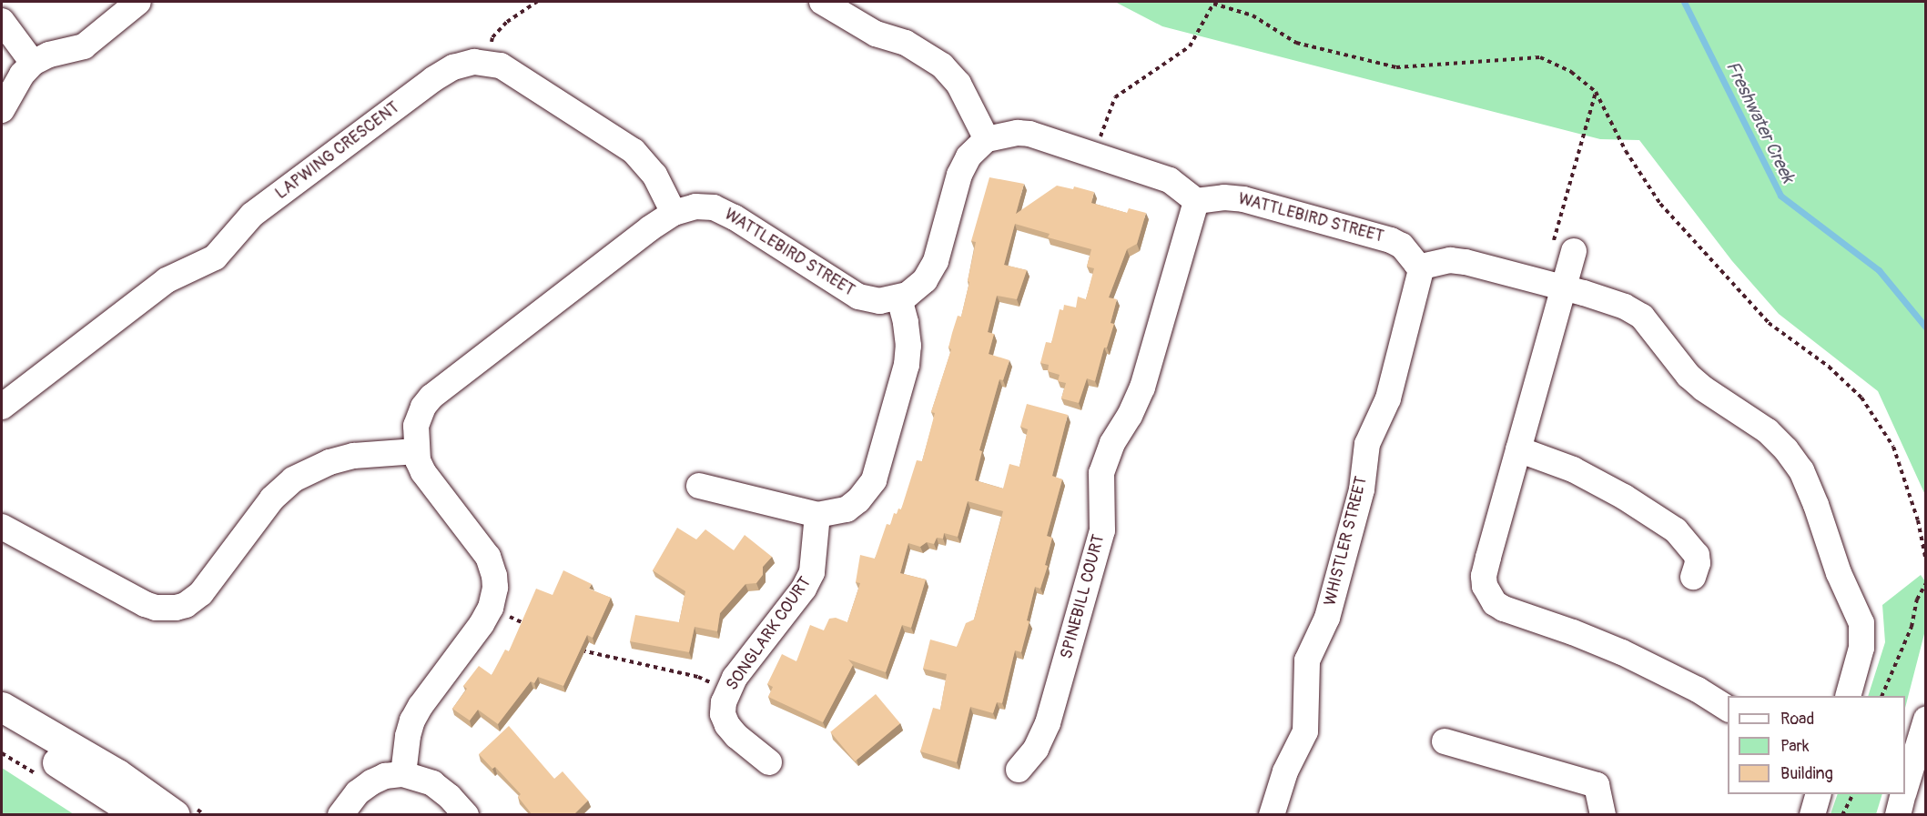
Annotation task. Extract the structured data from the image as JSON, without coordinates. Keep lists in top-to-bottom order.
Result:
{
  "streets": {
    "street": [
      "LAPWING CRESCENT",
      "WATTLEBIRD STREET",
      "WHISTLER STREET",
      "SPINEBILL COURT",
      "SONGLARK COURT"
    ]
  },
  "crossings": [
    ["LAPWING CRESCENT", "WATTLEBIRD STREET"],
    ["WATTLEBIRD STREET", "WHISTLER STREET"],
    ["WATTLEBIRD STREET", "SPINEBILL COURT"]
  ],
  "water": ["Freshwater Creek"],
  "legend": ["Road", "Park", "Building"]
}
